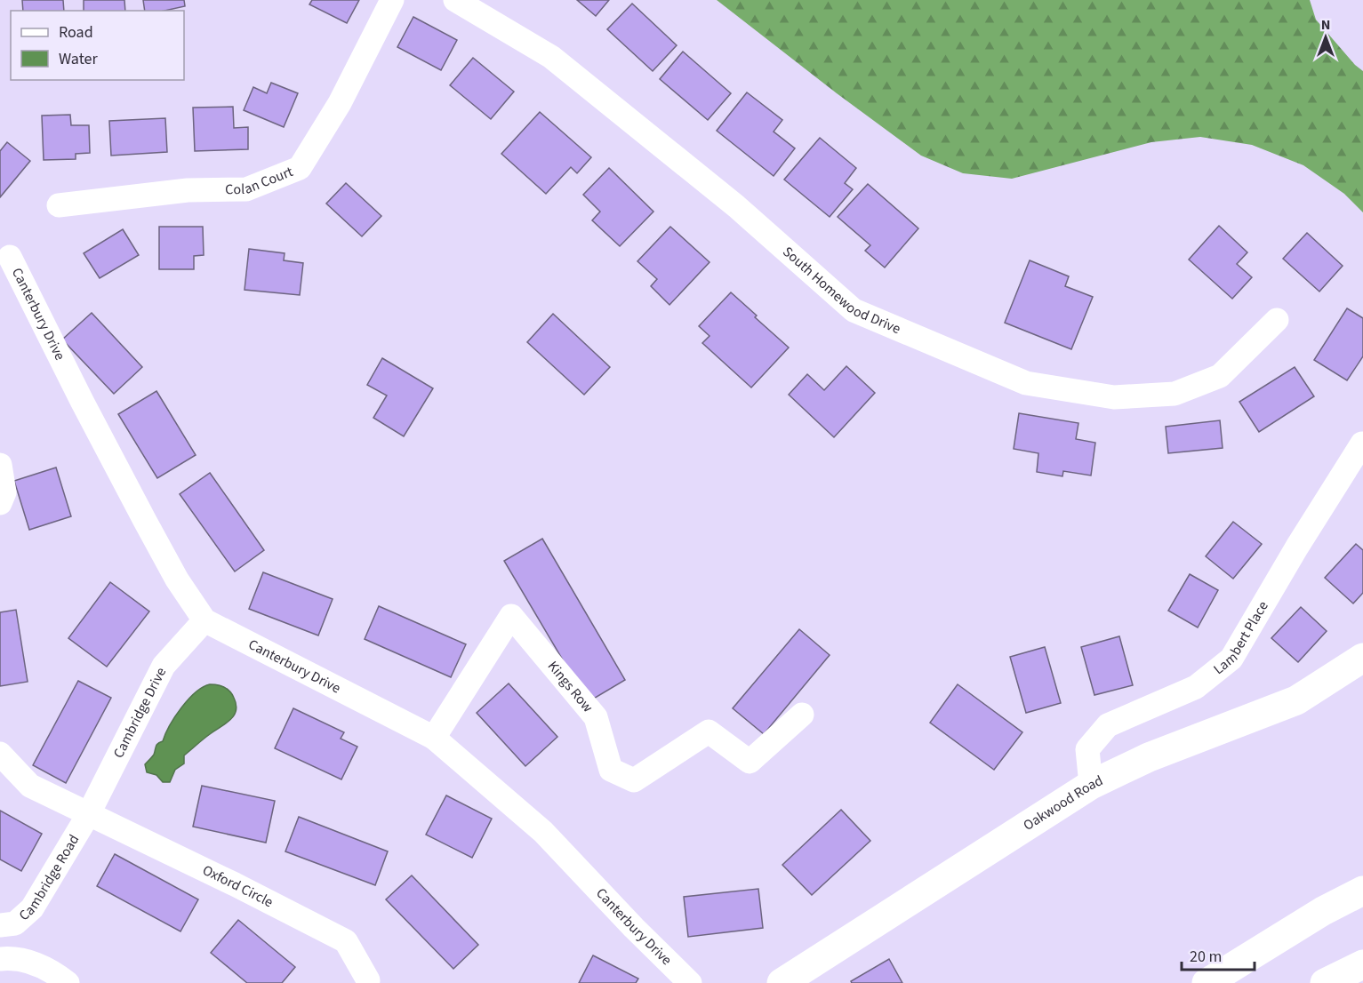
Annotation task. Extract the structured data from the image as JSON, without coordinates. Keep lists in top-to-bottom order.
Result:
{
  "streets": {
    "main road": ["Oakwood Road"],
    "street": [
      "Colan Court",
      "South Homewood Drive",
      "Canterbury Drive",
      "Lambert Place",
      "Kings Row",
      "Cambridge Drive",
      "Cambridge Road",
      "Oxford Circle"
    ]
  },
  "crossings": [
    ["Canterbury Drive", "Kings Row"],
    ["Canterbury Drive", "Cambridge Drive"],
    ["Lambert Place", "Oakwood Road"],
    ["Cambridge Drive", "Cambridge Road"],
    ["Cambridge Drive", "Oxford Circle"],
    ["Cambridge Road", "Oxford Circle"]
  ],
  "legend": ["Road", "Water"],
  "scale_bar": "20 m",
  "north": "top"
}
